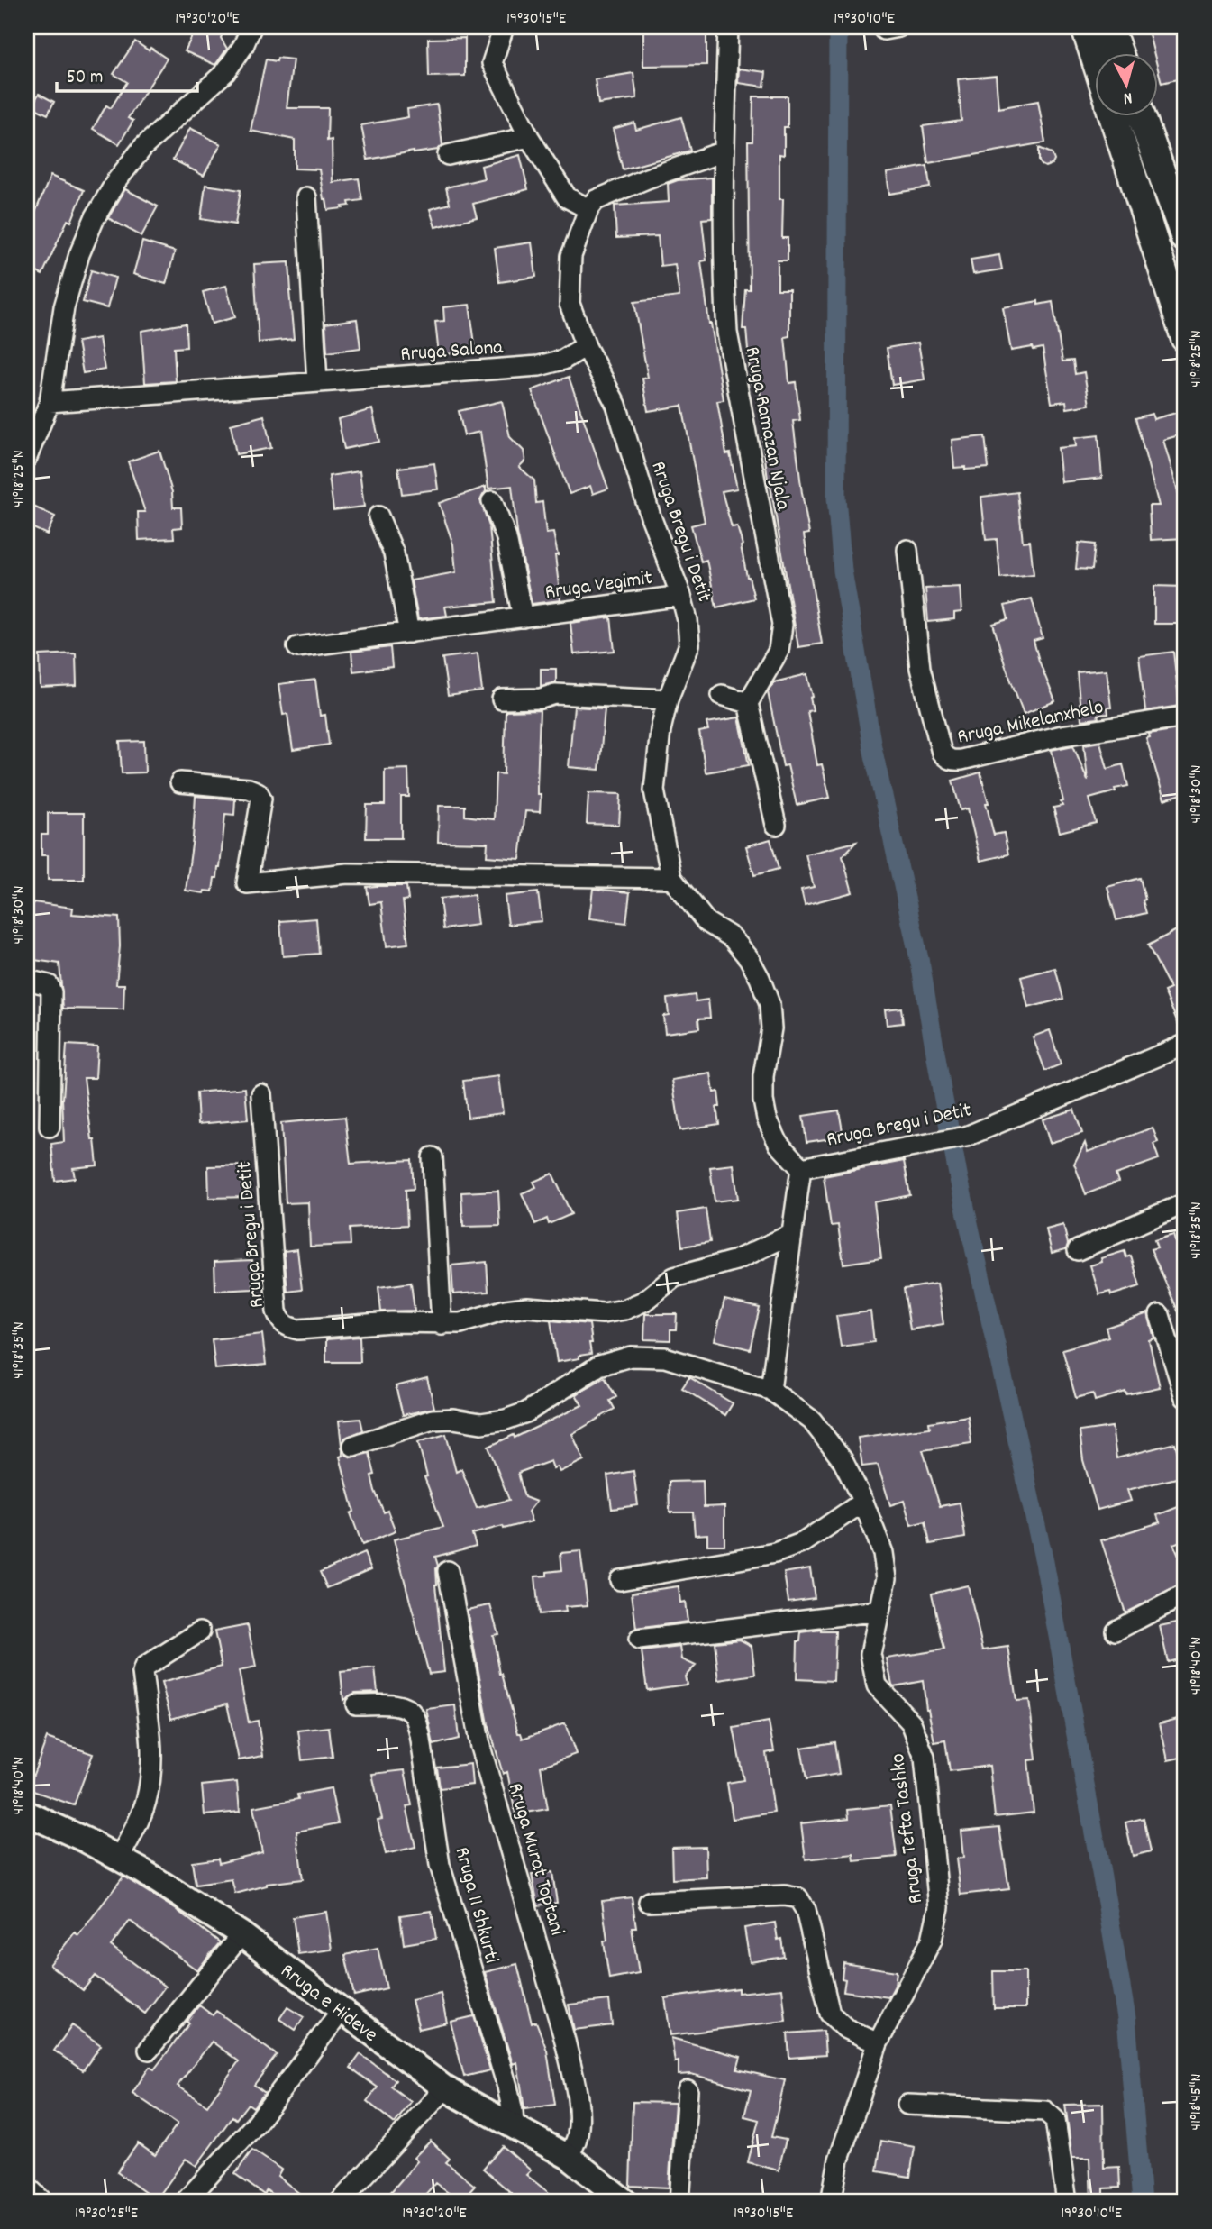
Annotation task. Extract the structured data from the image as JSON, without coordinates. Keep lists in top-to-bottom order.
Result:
{
  "streets": {
    "main road": ["Rruga e Hideve"],
    "street": [
      "Rruga Salona",
      "Rruga Ramazan Njala",
      "Rruga Bregu i Detit",
      "Rruga Vegimit",
      "Rruga Mikelanxhelo",
      "Rruga Tefta Tashko",
      "Rruga Murat Toptani",
      "Rruga 11 Shkurti"
    ]
  },
  "crossings": [
    ["Rruga Salona", "Rruga Bregu i Detit"],
    ["Rruga Bregu i Detit", "Rruga Vegimit"],
    ["Rruga Murat Toptani", "Rruga e Hideve"],
    ["Rruga 11 Shkurti", "Rruga e Hideve"]
  ],
  "scale_bar": "50 m",
  "north": "bottom",
  "coordinates": [
    "19°30'20\"E",
    "19°30'15\"E",
    "19°30'10\"E",
    "41°18'25\"N",
    "41°18'30\"N",
    "41°18'35\"N",
    "41°18'40\"N",
    "41°18'45\"N",
    "19°30'25\"E"
  ]
}
